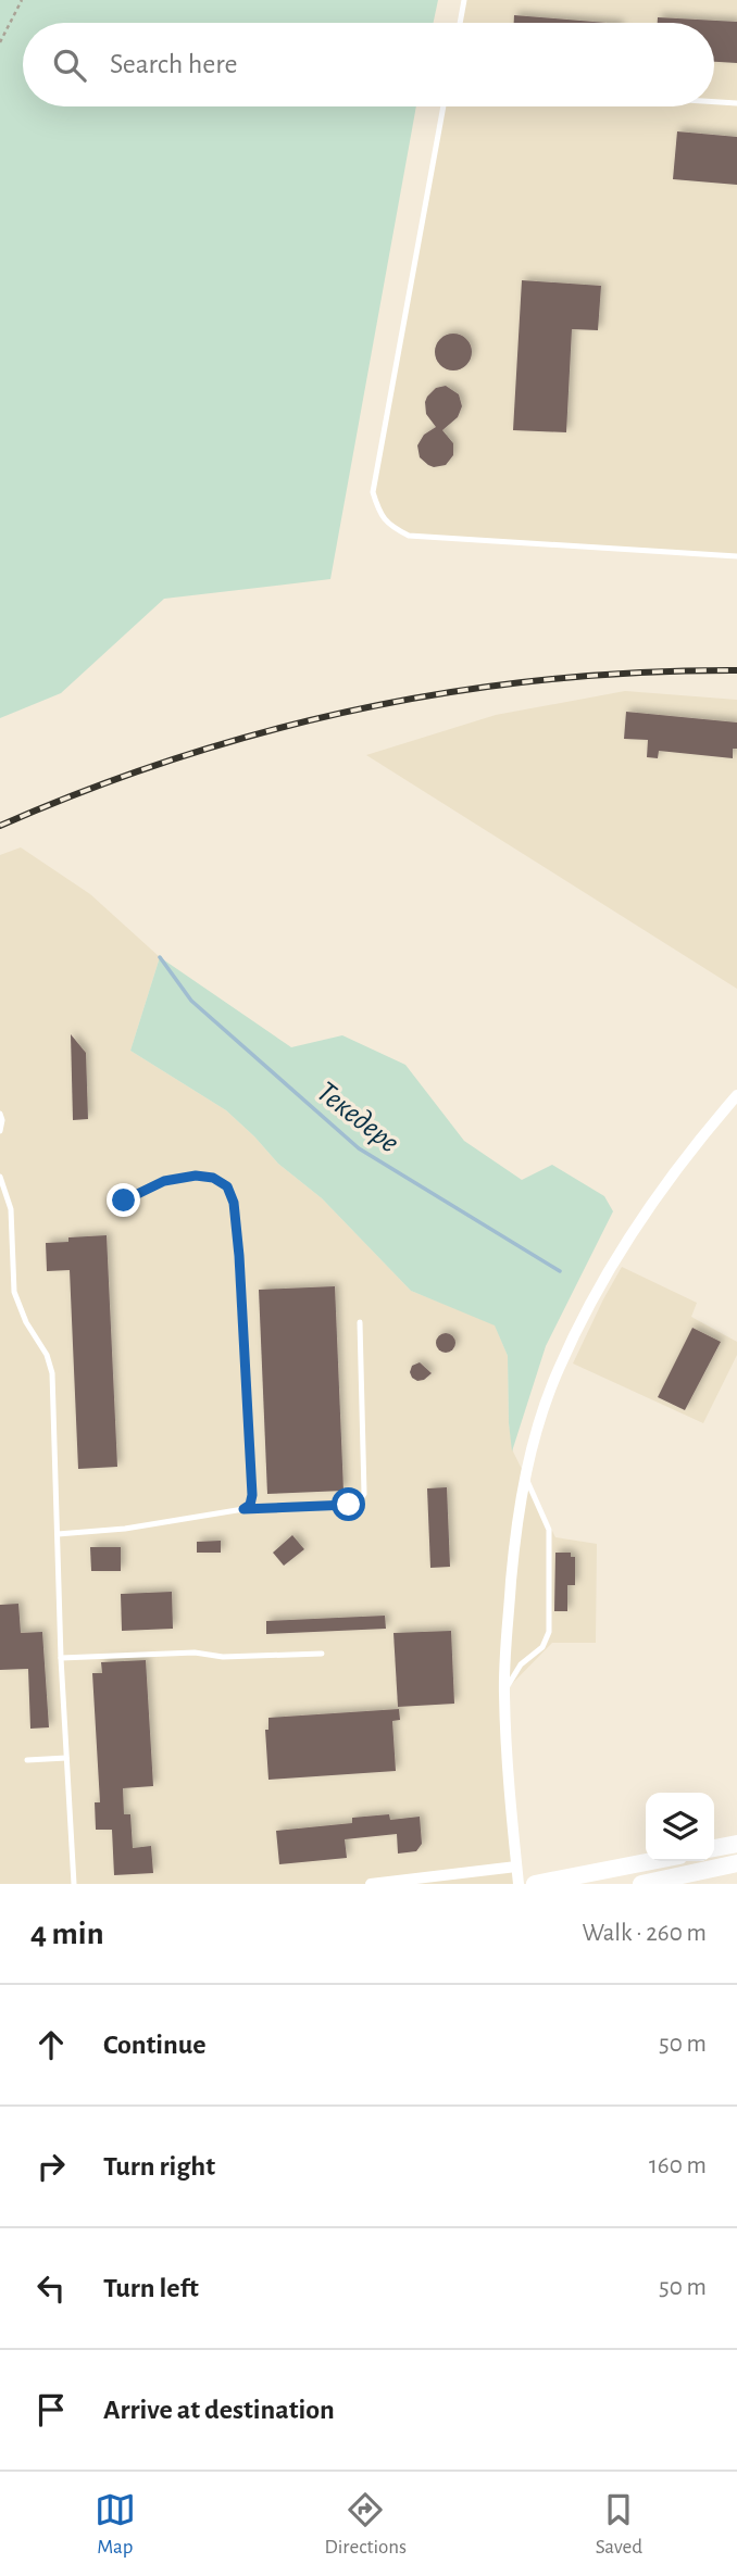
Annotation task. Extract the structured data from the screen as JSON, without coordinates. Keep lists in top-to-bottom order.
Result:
{
  "water": ["Текедере"],
  "page": {
    "search": "Search here",
    "heading": ["4 min", "Walk · 260 m"],
    "list": [
      ["Continue", "50 m"],
      ["Turn right", "160 m"],
      ["Turn left", "50 m"],
      "Arrive at destination"
    ],
    "nav": ["Map", "Directions", "Saved"]
  }
}
